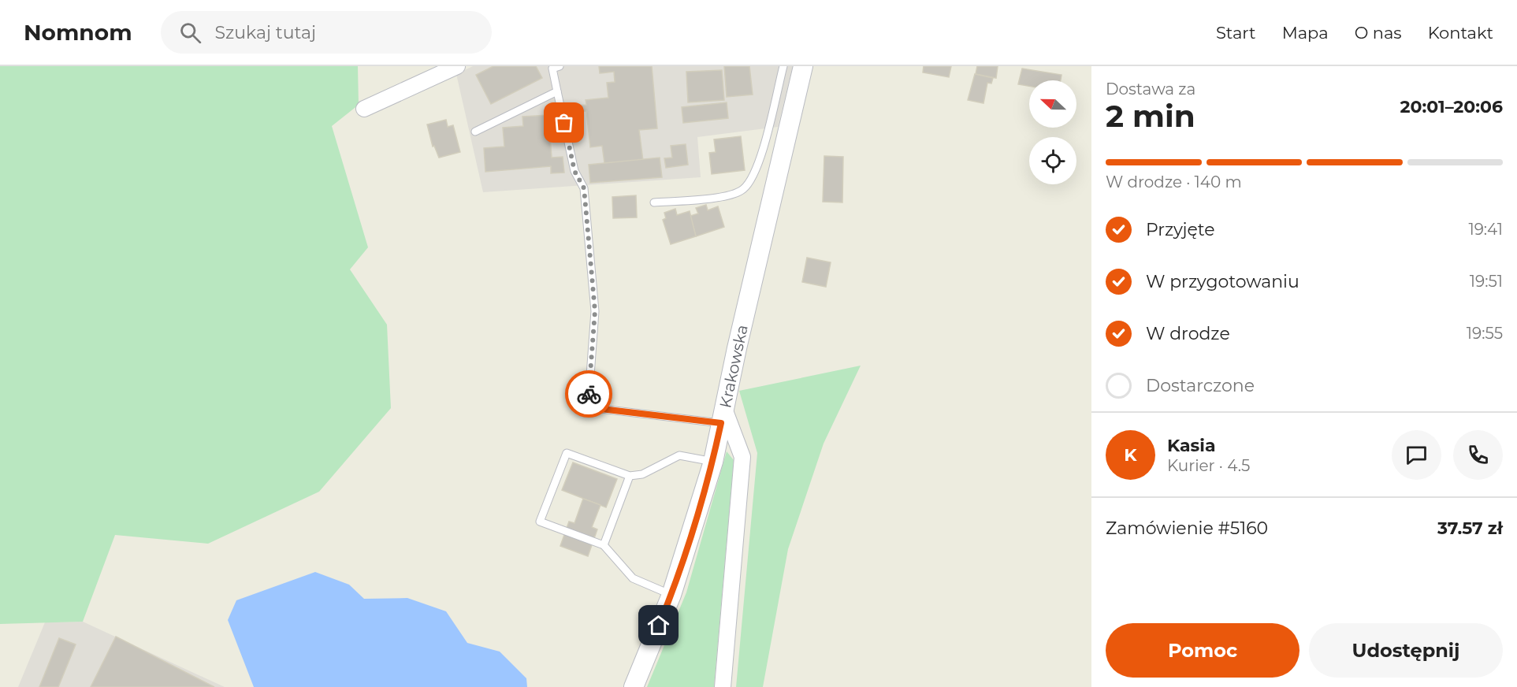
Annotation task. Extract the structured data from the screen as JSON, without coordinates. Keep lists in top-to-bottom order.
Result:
{
  "streets": {
    "street": ["Krakowska"]
  },
  "north": "left",
  "page": {
    "header": "Nomnom",
    "search": "Szukaj tutaj",
    "nav": [
      "Start",
      "Mapa",
      "O nas",
      "Kontakt"
    ],
    "heading": ["2 min", "Dostawa za", "20:01–20:06"],
    "panel": [
      "Kasia",
      "Kurier · 4.5",
      "Zamówienie #5160",
      "37.57 zł"
    ],
    "bar": "W drodze · 140 m",
    "list": [
      ["Przyjęte", "19:41"],
      ["W przygotowaniu", "19:51"],
      ["W drodze", "19:55"],
      "Dostarczone"
    ],
    "round": "K",
    "buttons": ["Pomoc", "Udostępnij"]
  }
}
